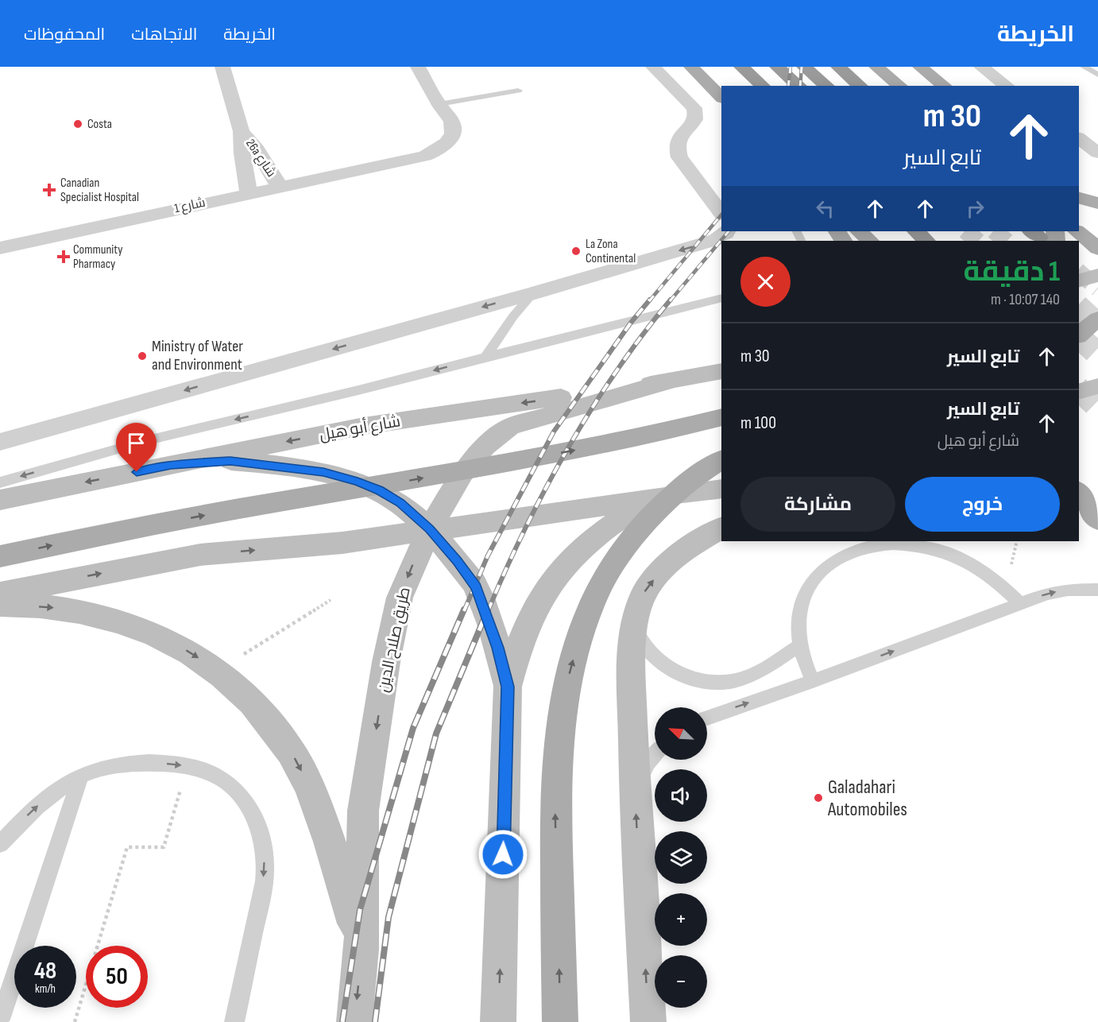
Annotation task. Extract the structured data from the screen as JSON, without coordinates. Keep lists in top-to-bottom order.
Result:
{
  "streets": {
    "main road": ["شارع أبو هيل", "طريق صلاح الدين"],
    "street": ["26a شارع", "شارع 1"]
  },
  "crossings": [
    ["26a شارع", "شارع 1"],
    ["شارع أبو هيل", "طريق صلاح الدين"]
  ],
  "places": {
    "other": [
      "Costa",
      "La Zona Continental",
      "Ministry of Water and Environment",
      "Galadahari Automobiles"
    ],
    "health": ["Canadian Specialist Hospital", "Community Pharmacy"]
  },
  "north": "top left",
  "page": {
    "header": "الخريطة",
    "nav": ["الخريطة", "الاتجاهات", "المحفوظات"],
    "turn": ["30 m", "تابع السير"],
    "heading": ["1 دقيقة", "140 m · 10:07"],
    "list": [
      {
        "name": "تابع السير",
        "value": "30 m"
      },
      {
        "name": "تابع السير",
        "note": "شارع أبو هيل",
        "value": "100 m"
      }
    ],
    "buttons": ["خروج", "مشاركة"],
    "map_buttons": ["+", "−"],
    "speed": "48 km/h",
    "limit": "50"
  }
}
